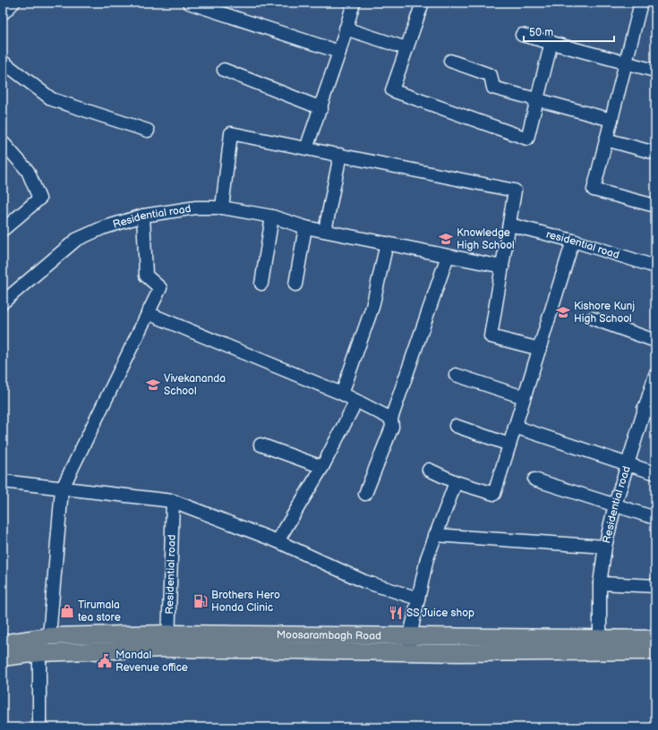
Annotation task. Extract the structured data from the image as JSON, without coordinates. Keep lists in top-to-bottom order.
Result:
{
  "streets": {
    "main road": ["Moosarambagh Road"],
    "street": ["Residential road", "residential road"]
  },
  "crossings": [
    ["Residential road", "Moosarambagh Road"]
  ],
  "places": {
    "school or university": ["Knowledge High School", "Kishore Kunj High School", "Vivekananda School"],
    "fuel station": ["Brothers Hero Honda Clinic"],
    "shop": ["Tirumala tea store"],
    "restaurant": ["SS Juice shop"],
    "public building": ["Mandal Revenue office"]
  },
  "scale_bar": "50 m"
}
